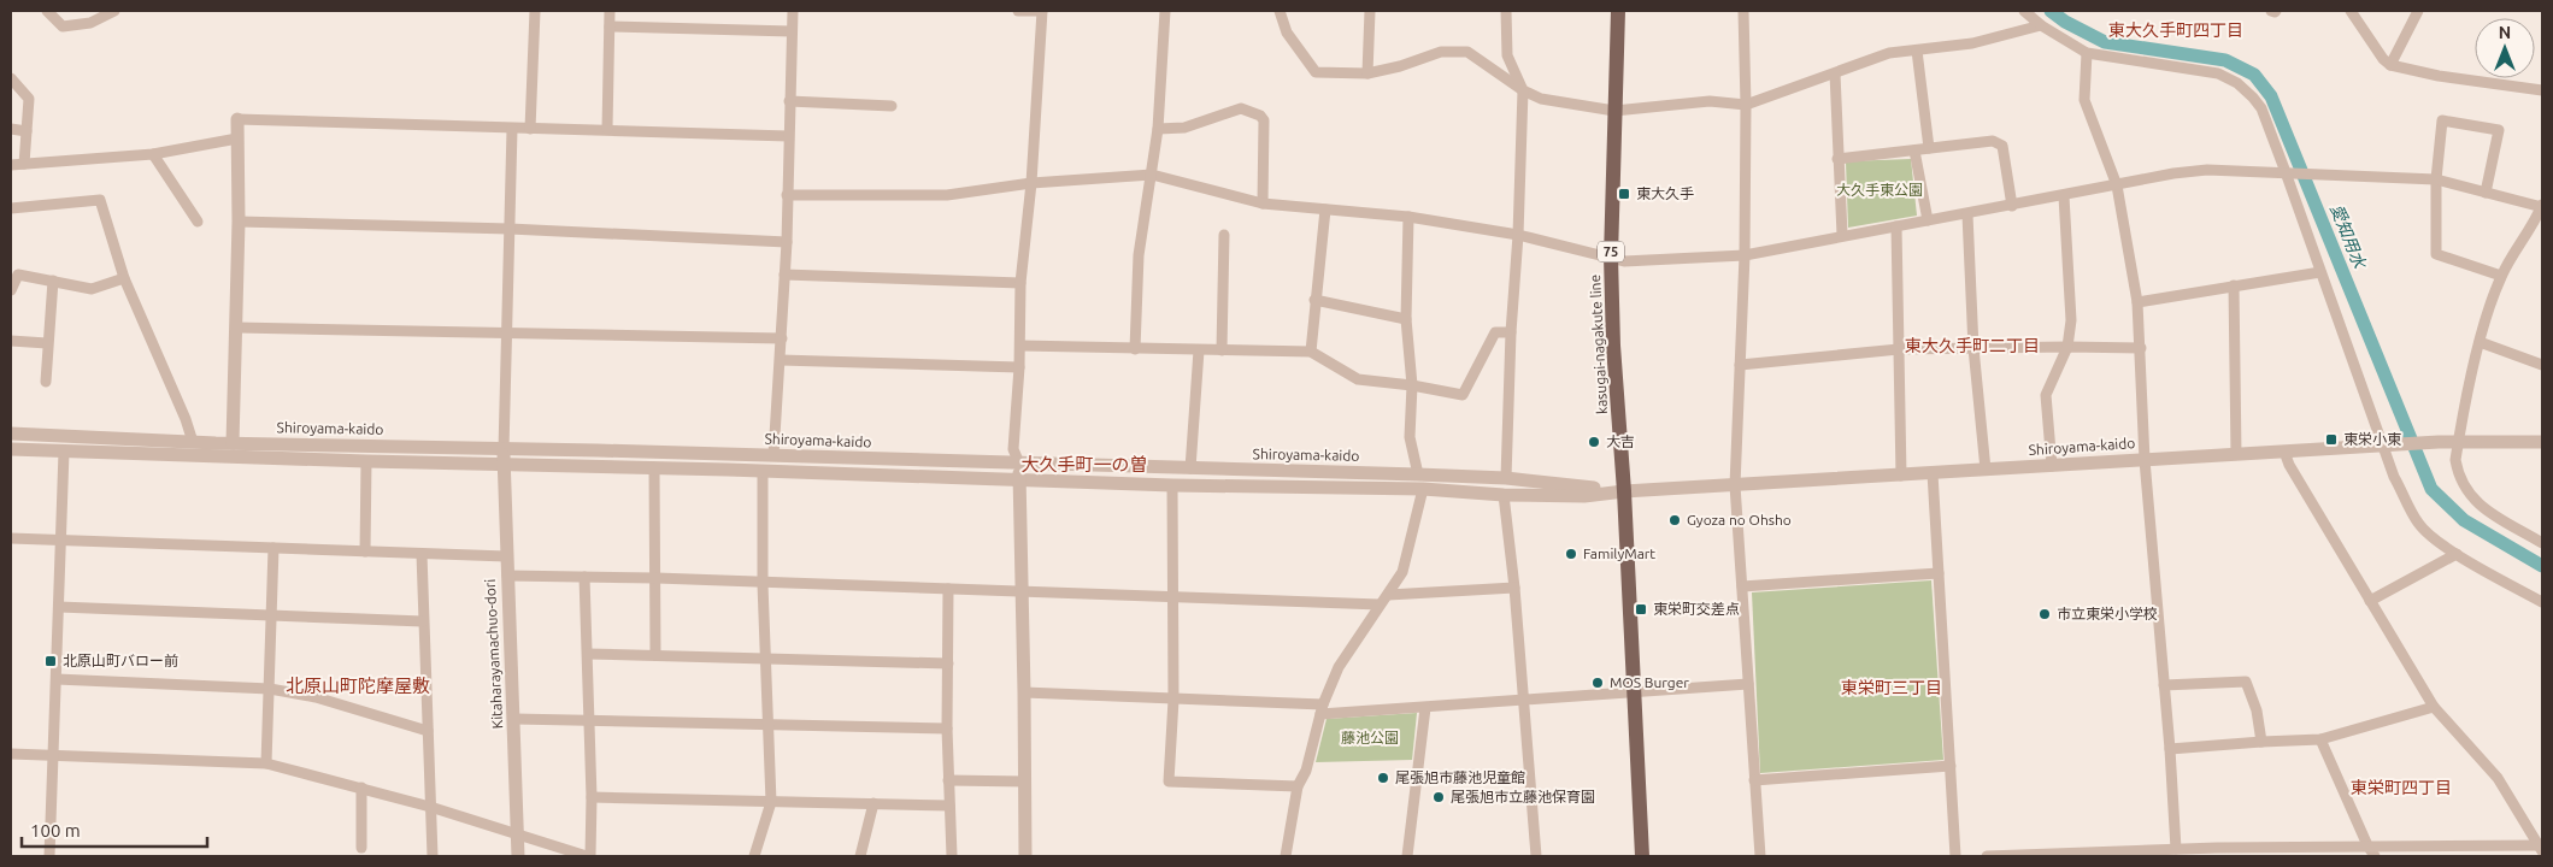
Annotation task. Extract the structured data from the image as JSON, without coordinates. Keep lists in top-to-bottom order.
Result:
{
  "streets": {
    "main road": ["75", "kasugai-nagakute line"],
    "street": ["Shiroyama-kaido", "Kitaharayamachuo-dori"]
  },
  "crossings": [
    ["kasugai-nagakute line", "Shiroyama-kaido"],
    ["Shiroyama-kaido", "Kitaharayamachuo-dori"]
  ],
  "districts": [
    "東大久手町四丁目",
    "東大久手町二丁目",
    "大久手町一の曽",
    "北原山町陀摩屋敷",
    "東栄町三丁目",
    "東栄町四丁目"
  ],
  "water": ["愛知用水"],
  "parks": ["大久手東公園", "藤池公園"],
  "places": {
    "transit": [
      "東大久手",
      "東栄小東",
      "東栄町交差点",
      "北原山町バロー前"
    ],
    "other": [
      "大吉",
      "Gyoza no Ohsho",
      "FamilyMart",
      "市立東栄小学校",
      "MOS Burger",
      "尾張旭市藤池児童館",
      "尾張旭市立藤池保育園"
    ]
  },
  "scale_bar": "100 m",
  "north": "top"
}
